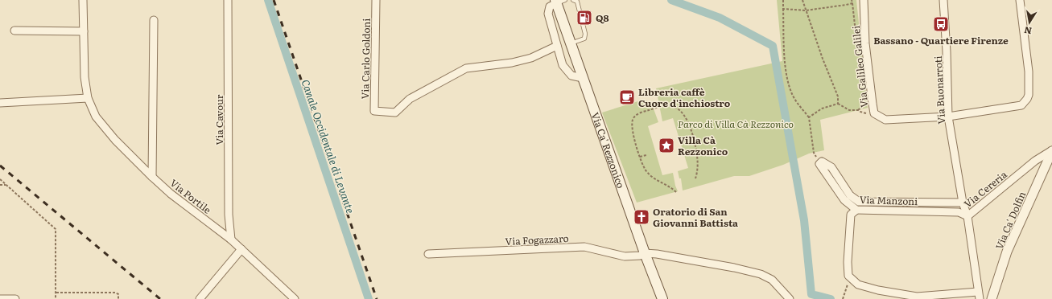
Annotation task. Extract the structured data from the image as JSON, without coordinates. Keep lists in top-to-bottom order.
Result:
{
  "streets": {
    "main road": ["Via Ca' Rezzonico"],
    "street": [
      "Via Carlo Goldoni",
      "Via Galileo Galilei",
      "Via Buonarroti",
      "Via Cavour",
      "Via Cereria",
      "Via Portile",
      "Via Manzoni",
      "Via Ca' Dolfin",
      "Via Fogazzaro"
    ]
  },
  "crossings": [
    ["Via Galileo Galilei", "Via Buonarroti"],
    ["Via Buonarroti", "Via Cereria"],
    ["Via Buonarroti", "Via Manzoni"],
    ["Via Cavour", "Via Portile"],
    ["Via Ca' Rezzonico", "Via Fogazzaro"],
    ["Via Cereria", "Via Manzoni"],
    ["Via Cereria", "Via Ca' Dolfin"]
  ],
  "water": ["Canale Occidentale di Levante"],
  "parks": ["Parco di Villa Cà Rezzonico"],
  "places": {
    "fuel station": ["Q8"],
    "bus stop": ["Bassano - Quartiere Firenze"],
    "cafe": ["Libreria caffè Cuore d'inchiostro"],
    "place": ["Villa Cà Rezzonico"],
    "church": ["Oratorio di San Giovanni Battista"]
  },
  "north": "bottom"
}
